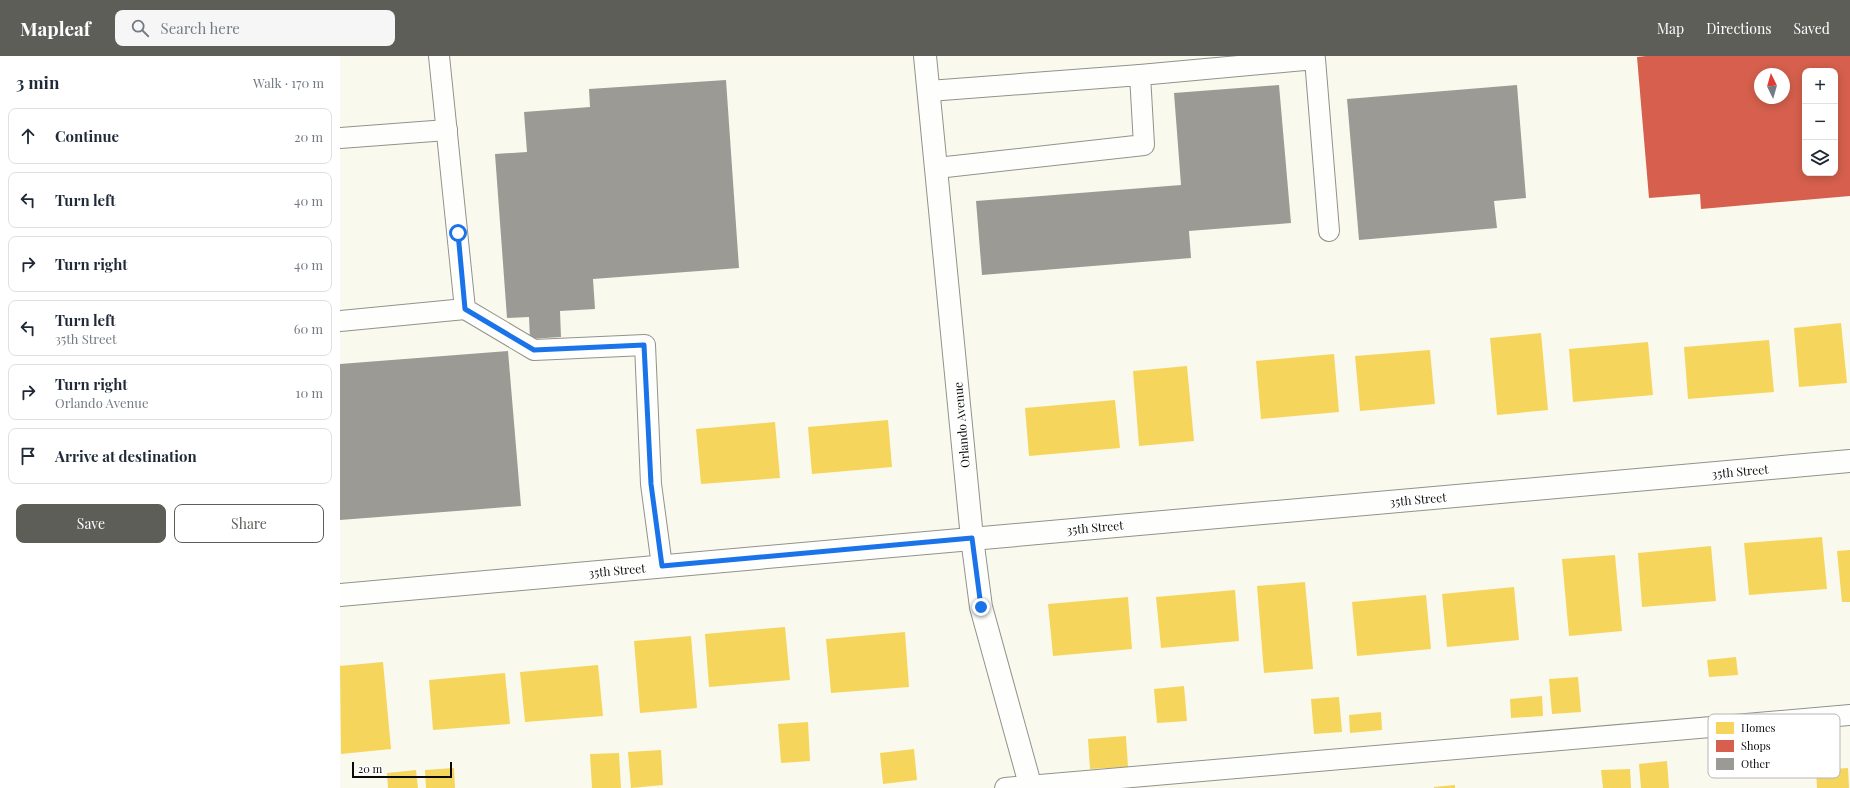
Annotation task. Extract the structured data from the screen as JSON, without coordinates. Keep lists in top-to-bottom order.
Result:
{
  "streets": {
    "street": ["Orlando Avenue", "35th Street"]
  },
  "crossings": [
    ["Orlando Avenue", "35th Street"]
  ],
  "legend": ["Homes", "Shops", "Other"],
  "scale_bar": "20 m",
  "north": "top",
  "page": {
    "header": "Mapleaf",
    "search": "Search here",
    "nav": ["Map", "Directions", "Saved"],
    "heading": ["3 min", "Walk · 170 m"],
    "map_buttons": ["+", "−"],
    "list": [
      ["Continue", "20 m"],
      ["Turn left", "40 m"],
      ["Turn right", "40 m"],
      ["Turn left", "35th Street", "60 m"],
      ["Turn right", "Orlando Avenue", "10 m"],
      "Arrive at destination"
    ],
    "buttons": ["Save", "Share"],
    "scale": "20 m"
  }
}
